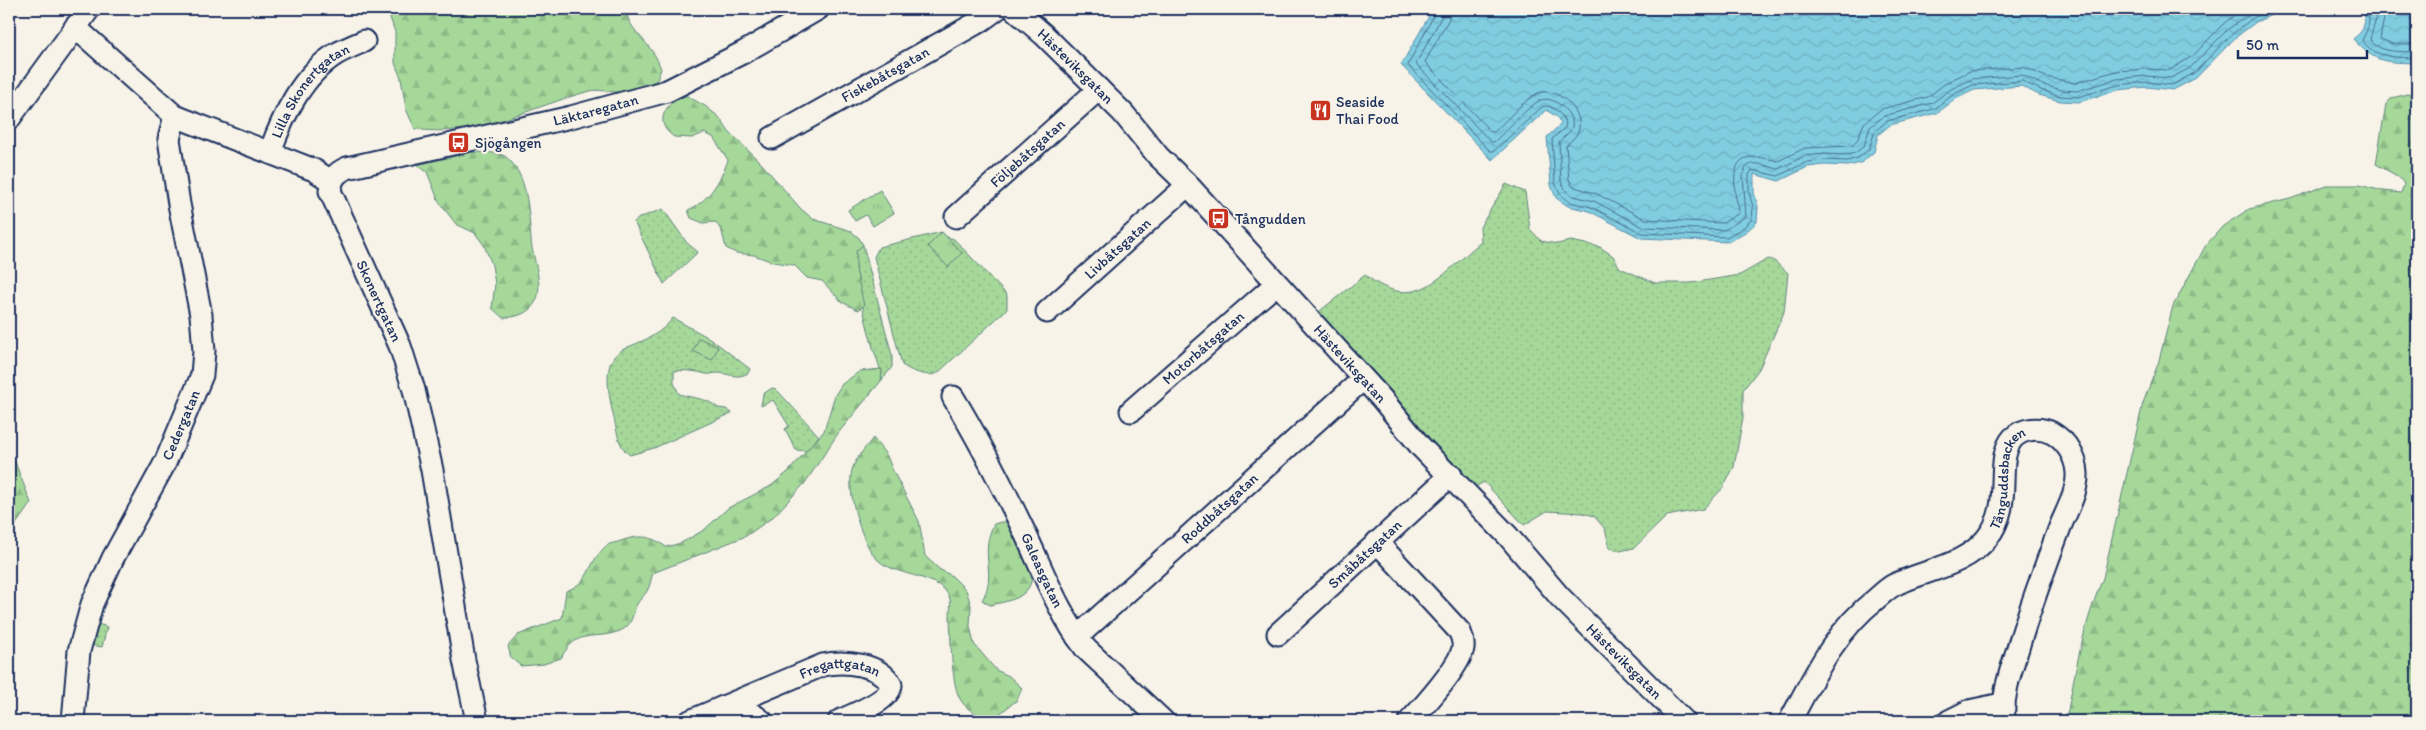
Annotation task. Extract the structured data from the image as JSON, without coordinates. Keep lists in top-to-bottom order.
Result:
{
  "streets": {
    "street": [
      "Hästeviksgatan",
      "Fiskebåtsgatan",
      "Lilla Skonertgatan",
      "Läktaregatan",
      "Följebåtsgatan",
      "Livbåtsgatan",
      "Skonertgatan",
      "Motorbåtsgatan",
      "Cedergatan",
      "Tånguddsbacken",
      "Roddbåtsgatan",
      "Småbåtsgatan",
      "Galeasgatan",
      "Fregattgatan"
    ]
  },
  "crossings": [
    ["Hästeviksgatan", "Följebåtsgatan"],
    ["Hästeviksgatan", "Livbåtsgatan"],
    ["Hästeviksgatan", "Motorbåtsgatan"],
    ["Hästeviksgatan", "Roddbåtsgatan"],
    ["Hästeviksgatan", "Småbåtsgatan"],
    ["Läktaregatan", "Skonertgatan"],
    ["Roddbåtsgatan", "Galeasgatan"]
  ],
  "places": {
    "restaurant": ["Seaside Thai Food"],
    "bus stop": ["Sjögången", "Tångudden"]
  },
  "scale_bar": "50 m"
}
